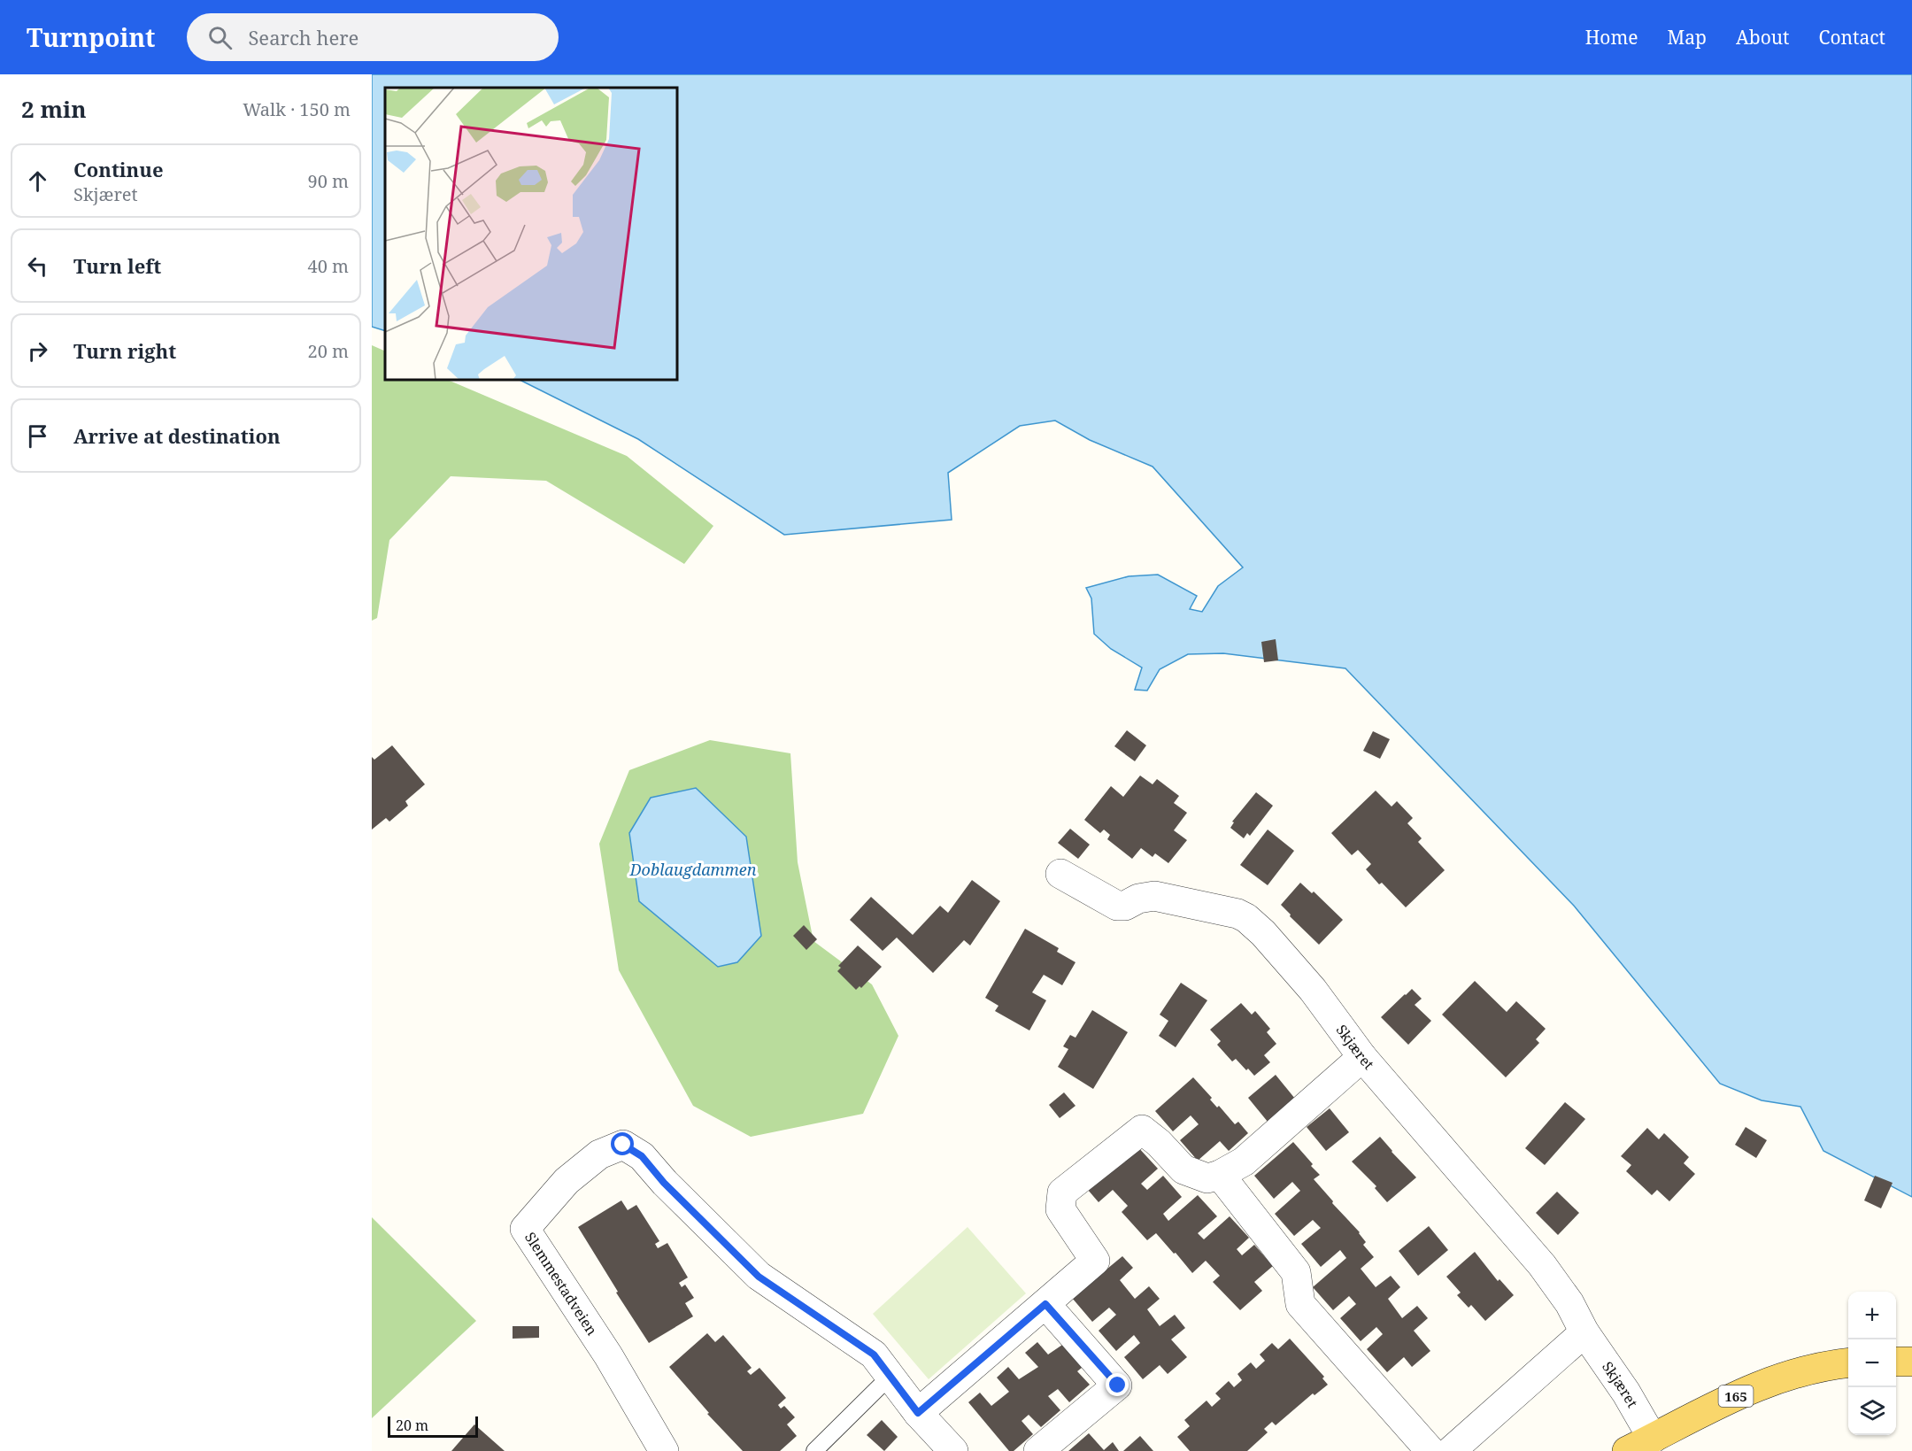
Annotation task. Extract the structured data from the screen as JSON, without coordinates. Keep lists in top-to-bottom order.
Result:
{
  "streets": {
    "main road": ["165"],
    "street": ["Skjæret", "Slemmestadveien"]
  },
  "crossings": [
    ["Skjæret", "165"]
  ],
  "water": ["Doblaugdammen"],
  "scale_bar": "20 m",
  "page": {
    "header": "Turnpoint",
    "search": "Search here",
    "nav": [
      "Home",
      "Map",
      "About",
      "Contact"
    ],
    "heading": ["2 min", "Walk · 150 m"],
    "list": [
      ["Continue", "Skjæret", "90 m"],
      ["Turn left", "40 m"],
      ["Turn right", "20 m"],
      "Arrive at destination"
    ],
    "map_buttons": ["+", "−"],
    "scale": "20 m"
  }
}
